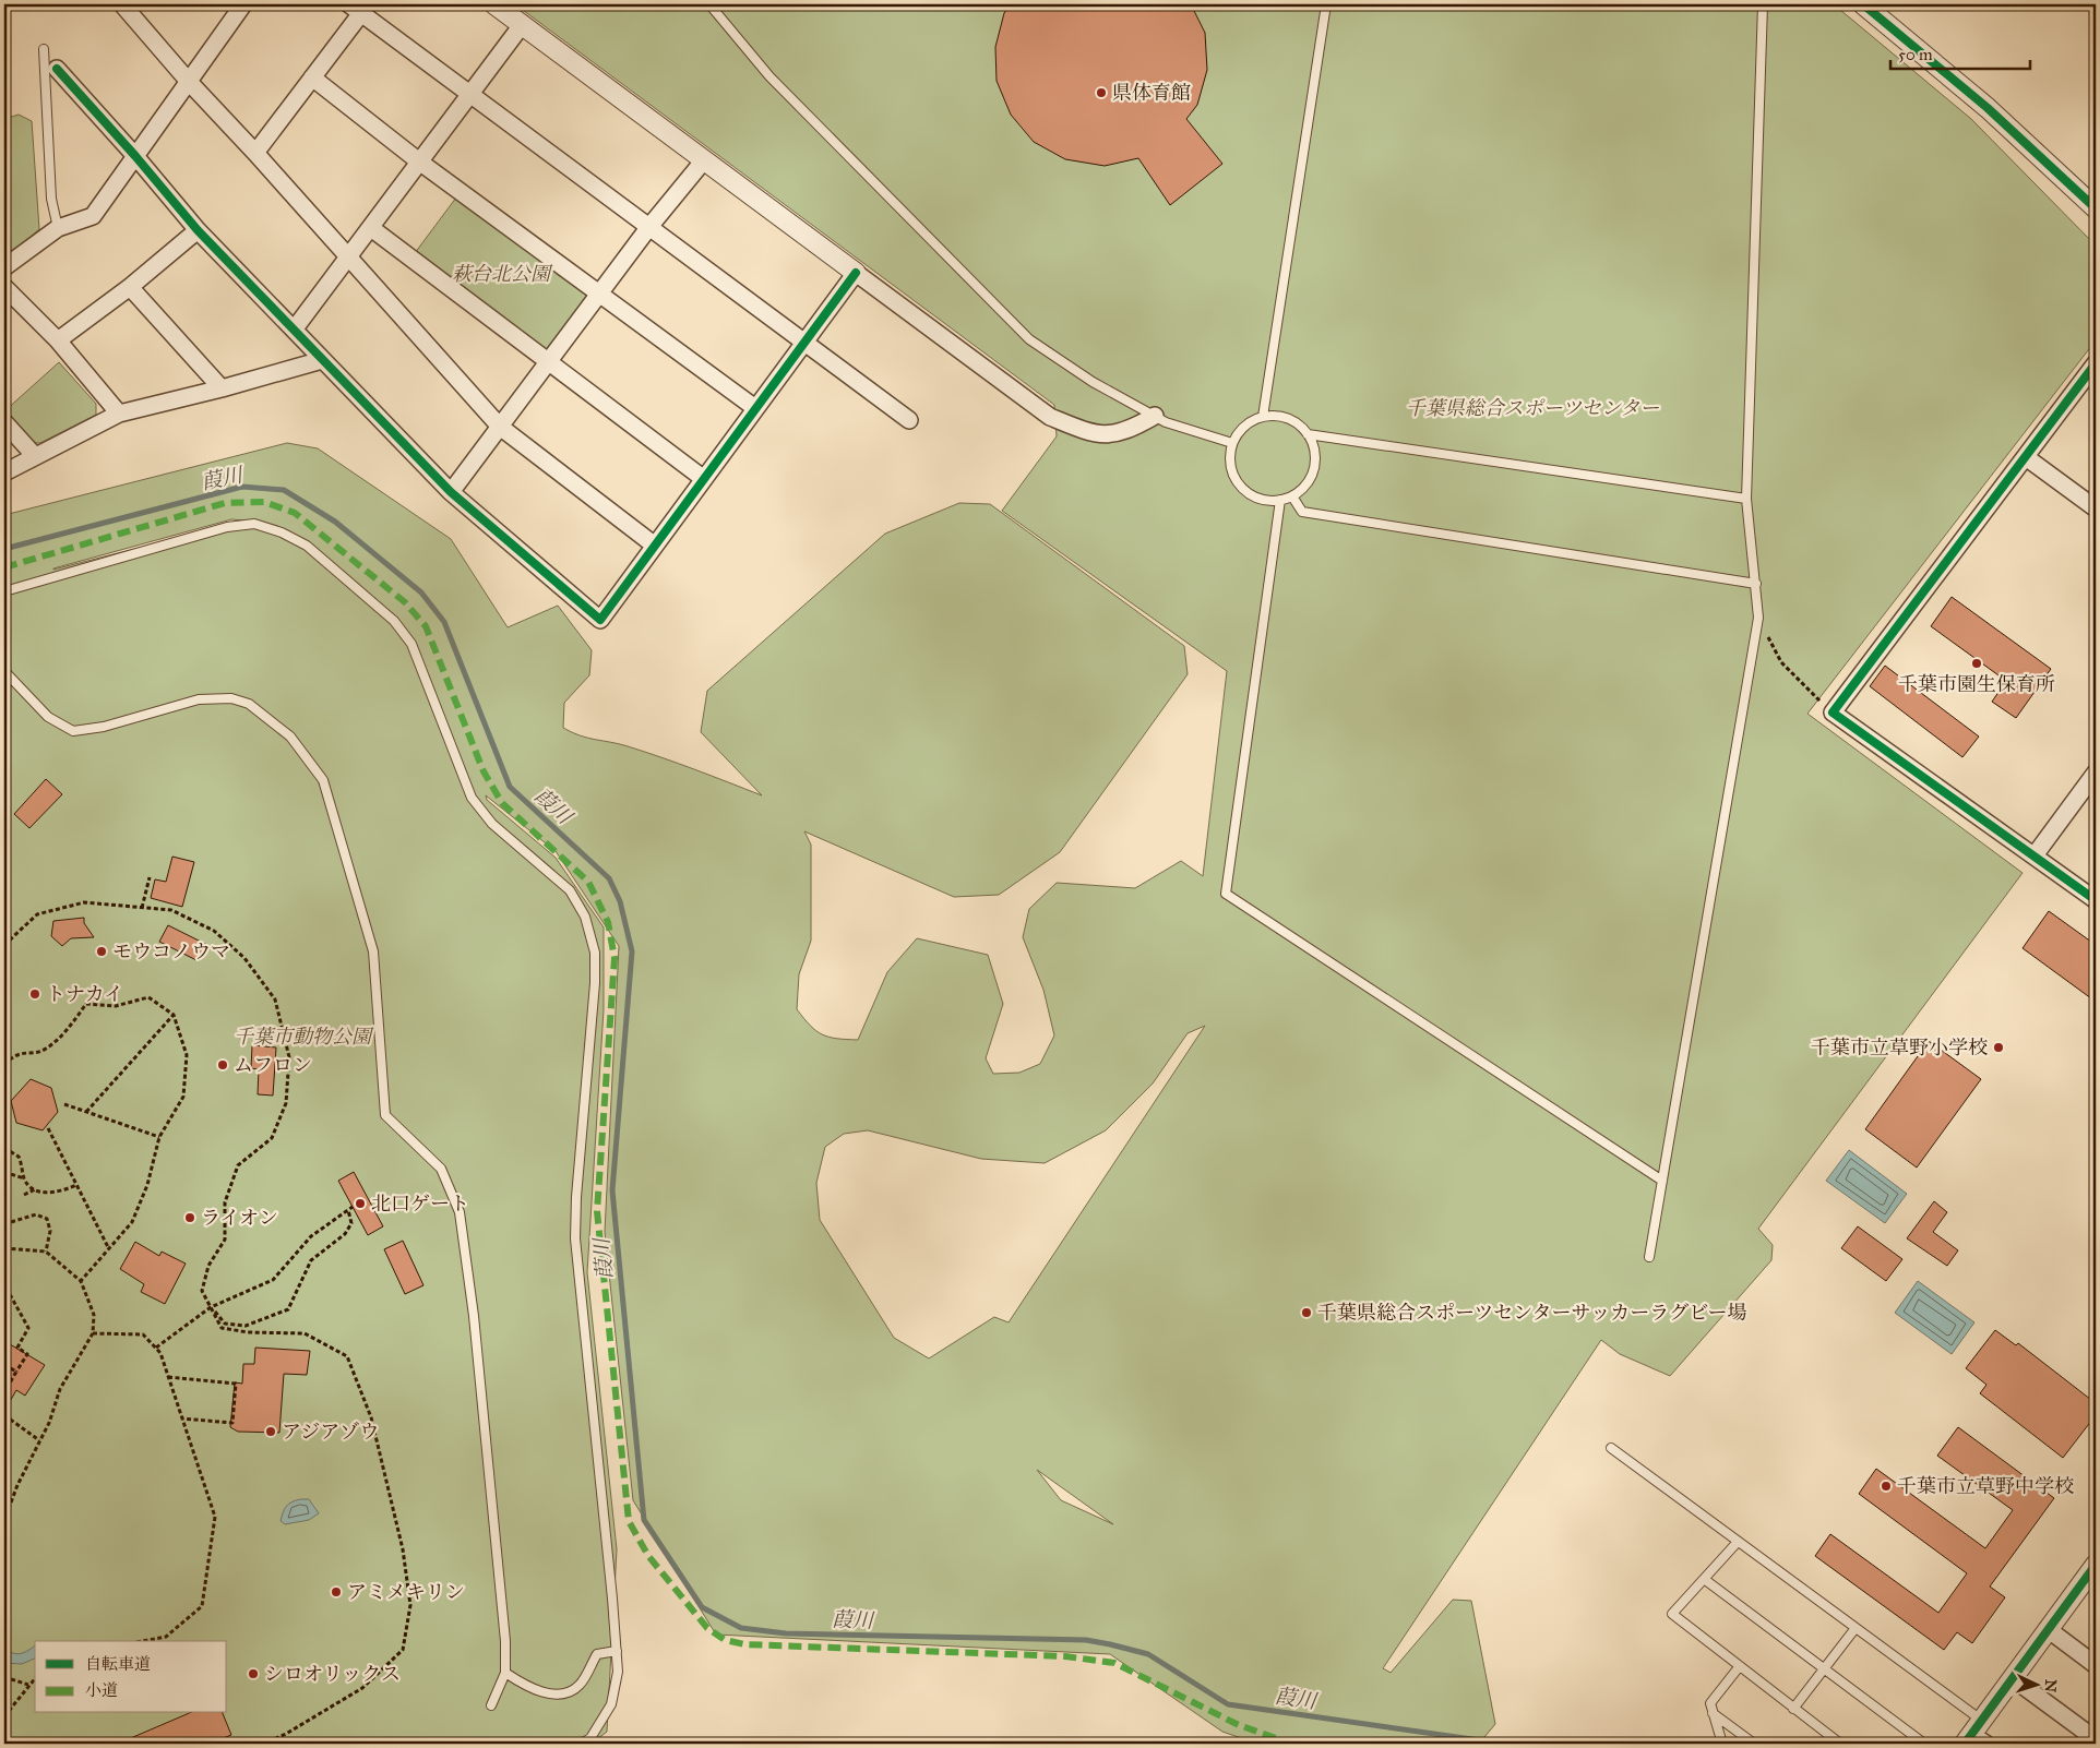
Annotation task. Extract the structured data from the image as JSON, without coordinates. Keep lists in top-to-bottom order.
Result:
{
  "water": ["葭川"],
  "parks": ["萩台北公園", "千葉県総合スポーツセンター", "千葉市動物公園"],
  "places": [
    "県体育館",
    "千葉市園生保育所",
    "モウコノウマ",
    "トナカイ",
    "千葉市立草野小学校",
    "ムフロン",
    "北口ゲート",
    "ライオン",
    "千葉県総合スポーツセンターサッカーラグビー場",
    "アジアゾウ",
    "千葉市立草野中学校",
    "アミメキリン",
    "シロオリックス"
  ],
  "legend": ["自転車道", "小道"],
  "scale_bar": "50 m",
  "north": "right"
}
